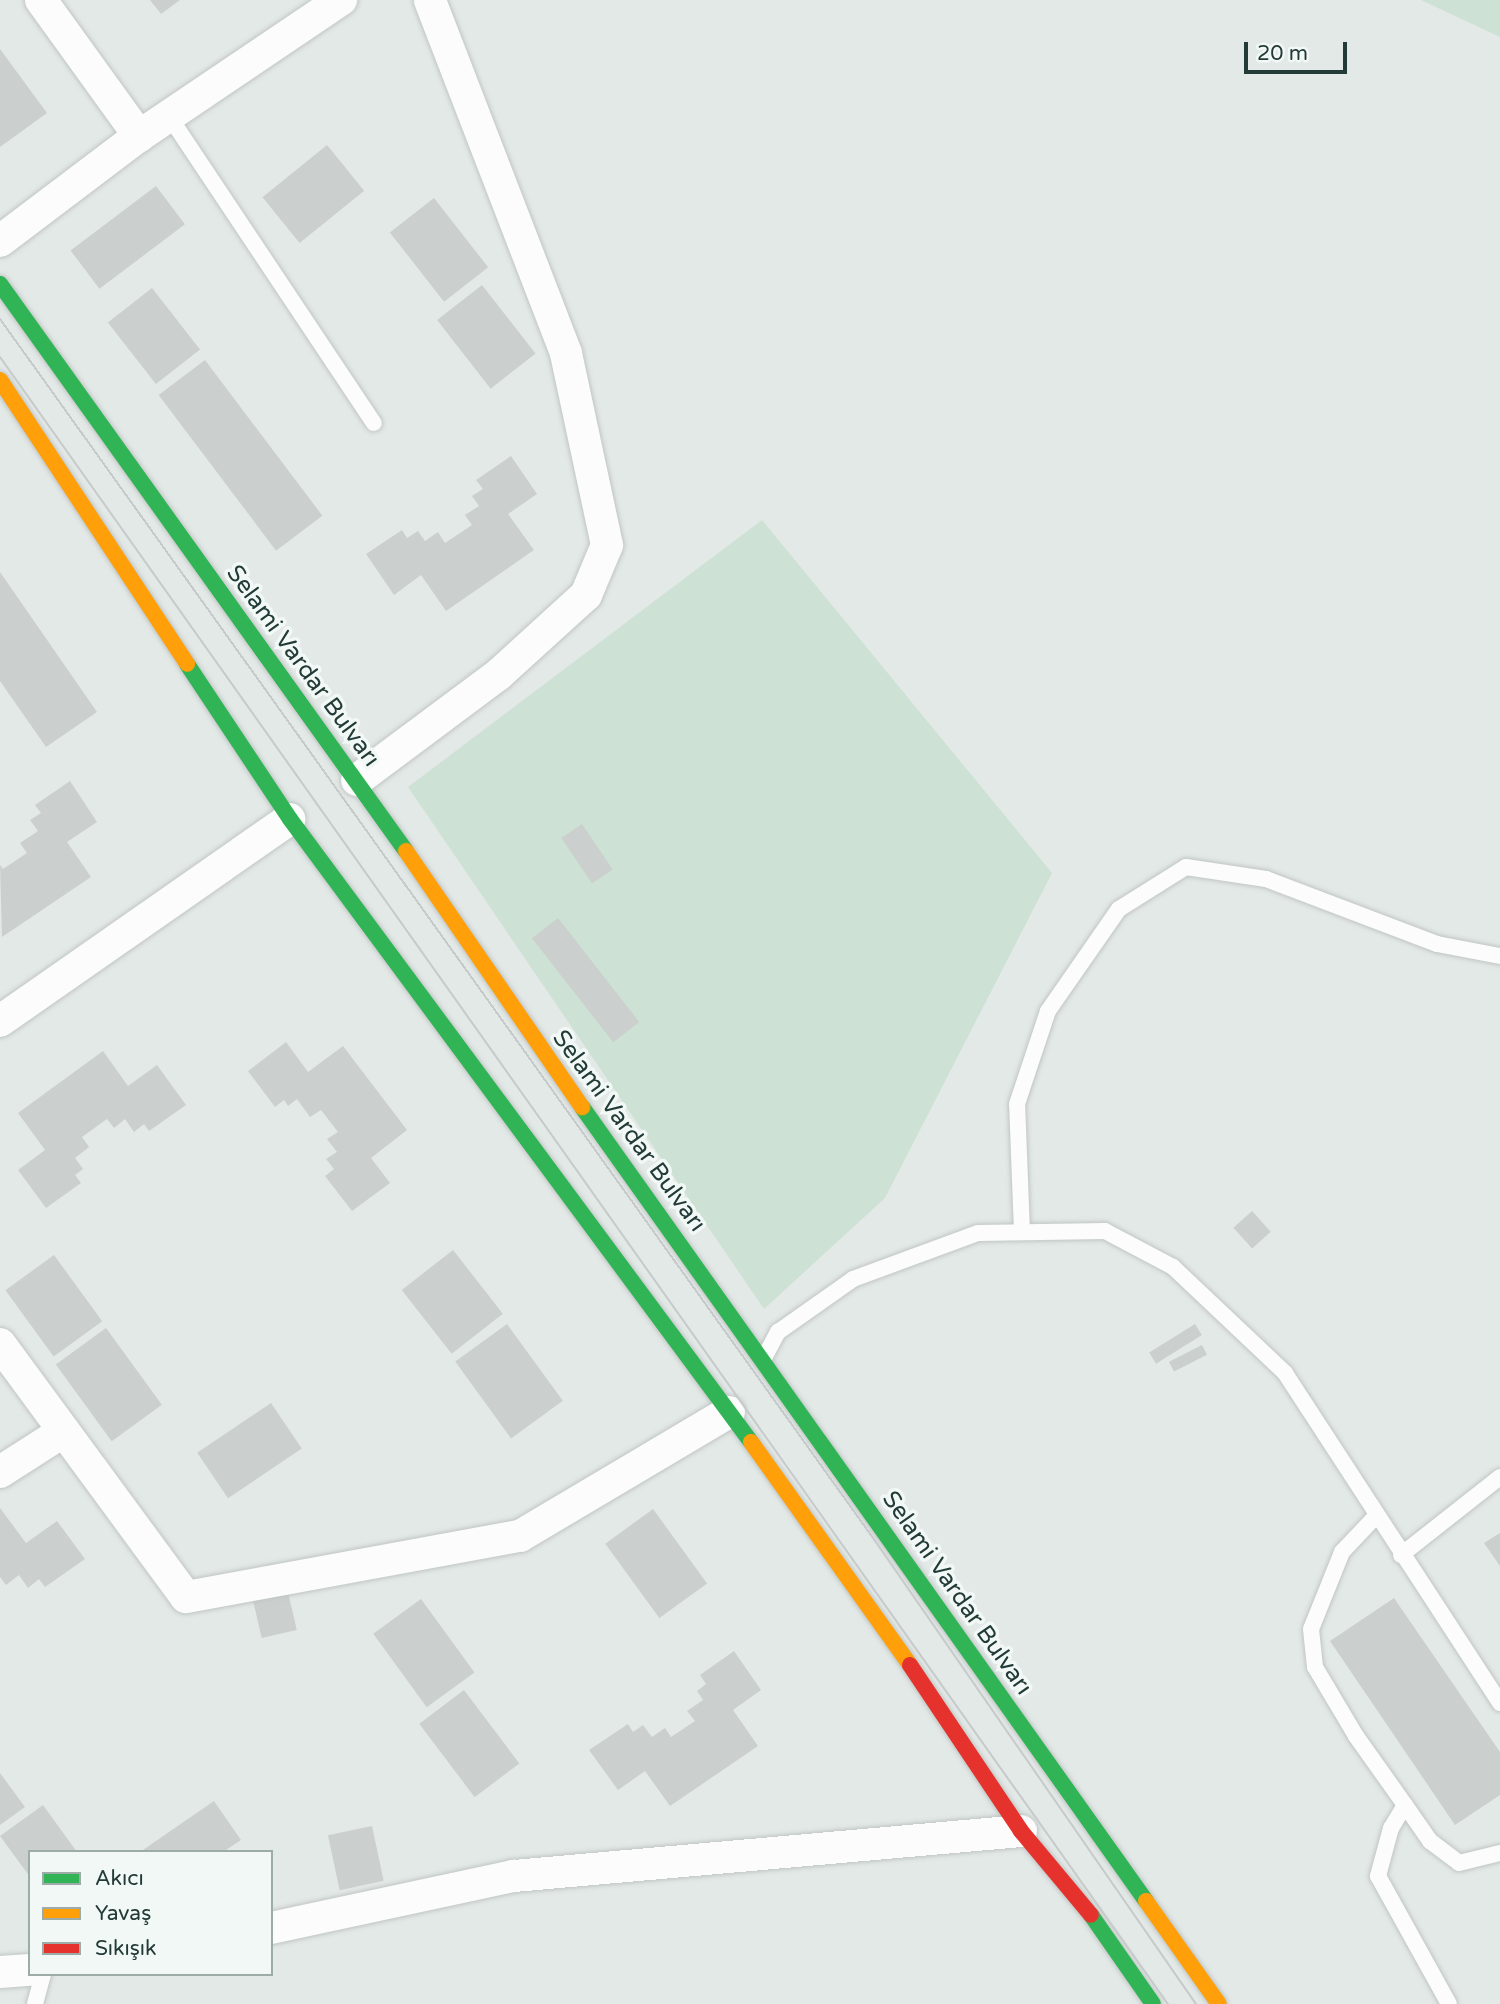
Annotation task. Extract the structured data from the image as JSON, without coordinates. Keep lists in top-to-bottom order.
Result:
{
  "streets": {
    "main road": ["Selami Vardar Bulvarı"]
  },
  "legend": ["Akıcı", "Yavaş", "Sıkışık"],
  "scale_bar": "20 m"
}
